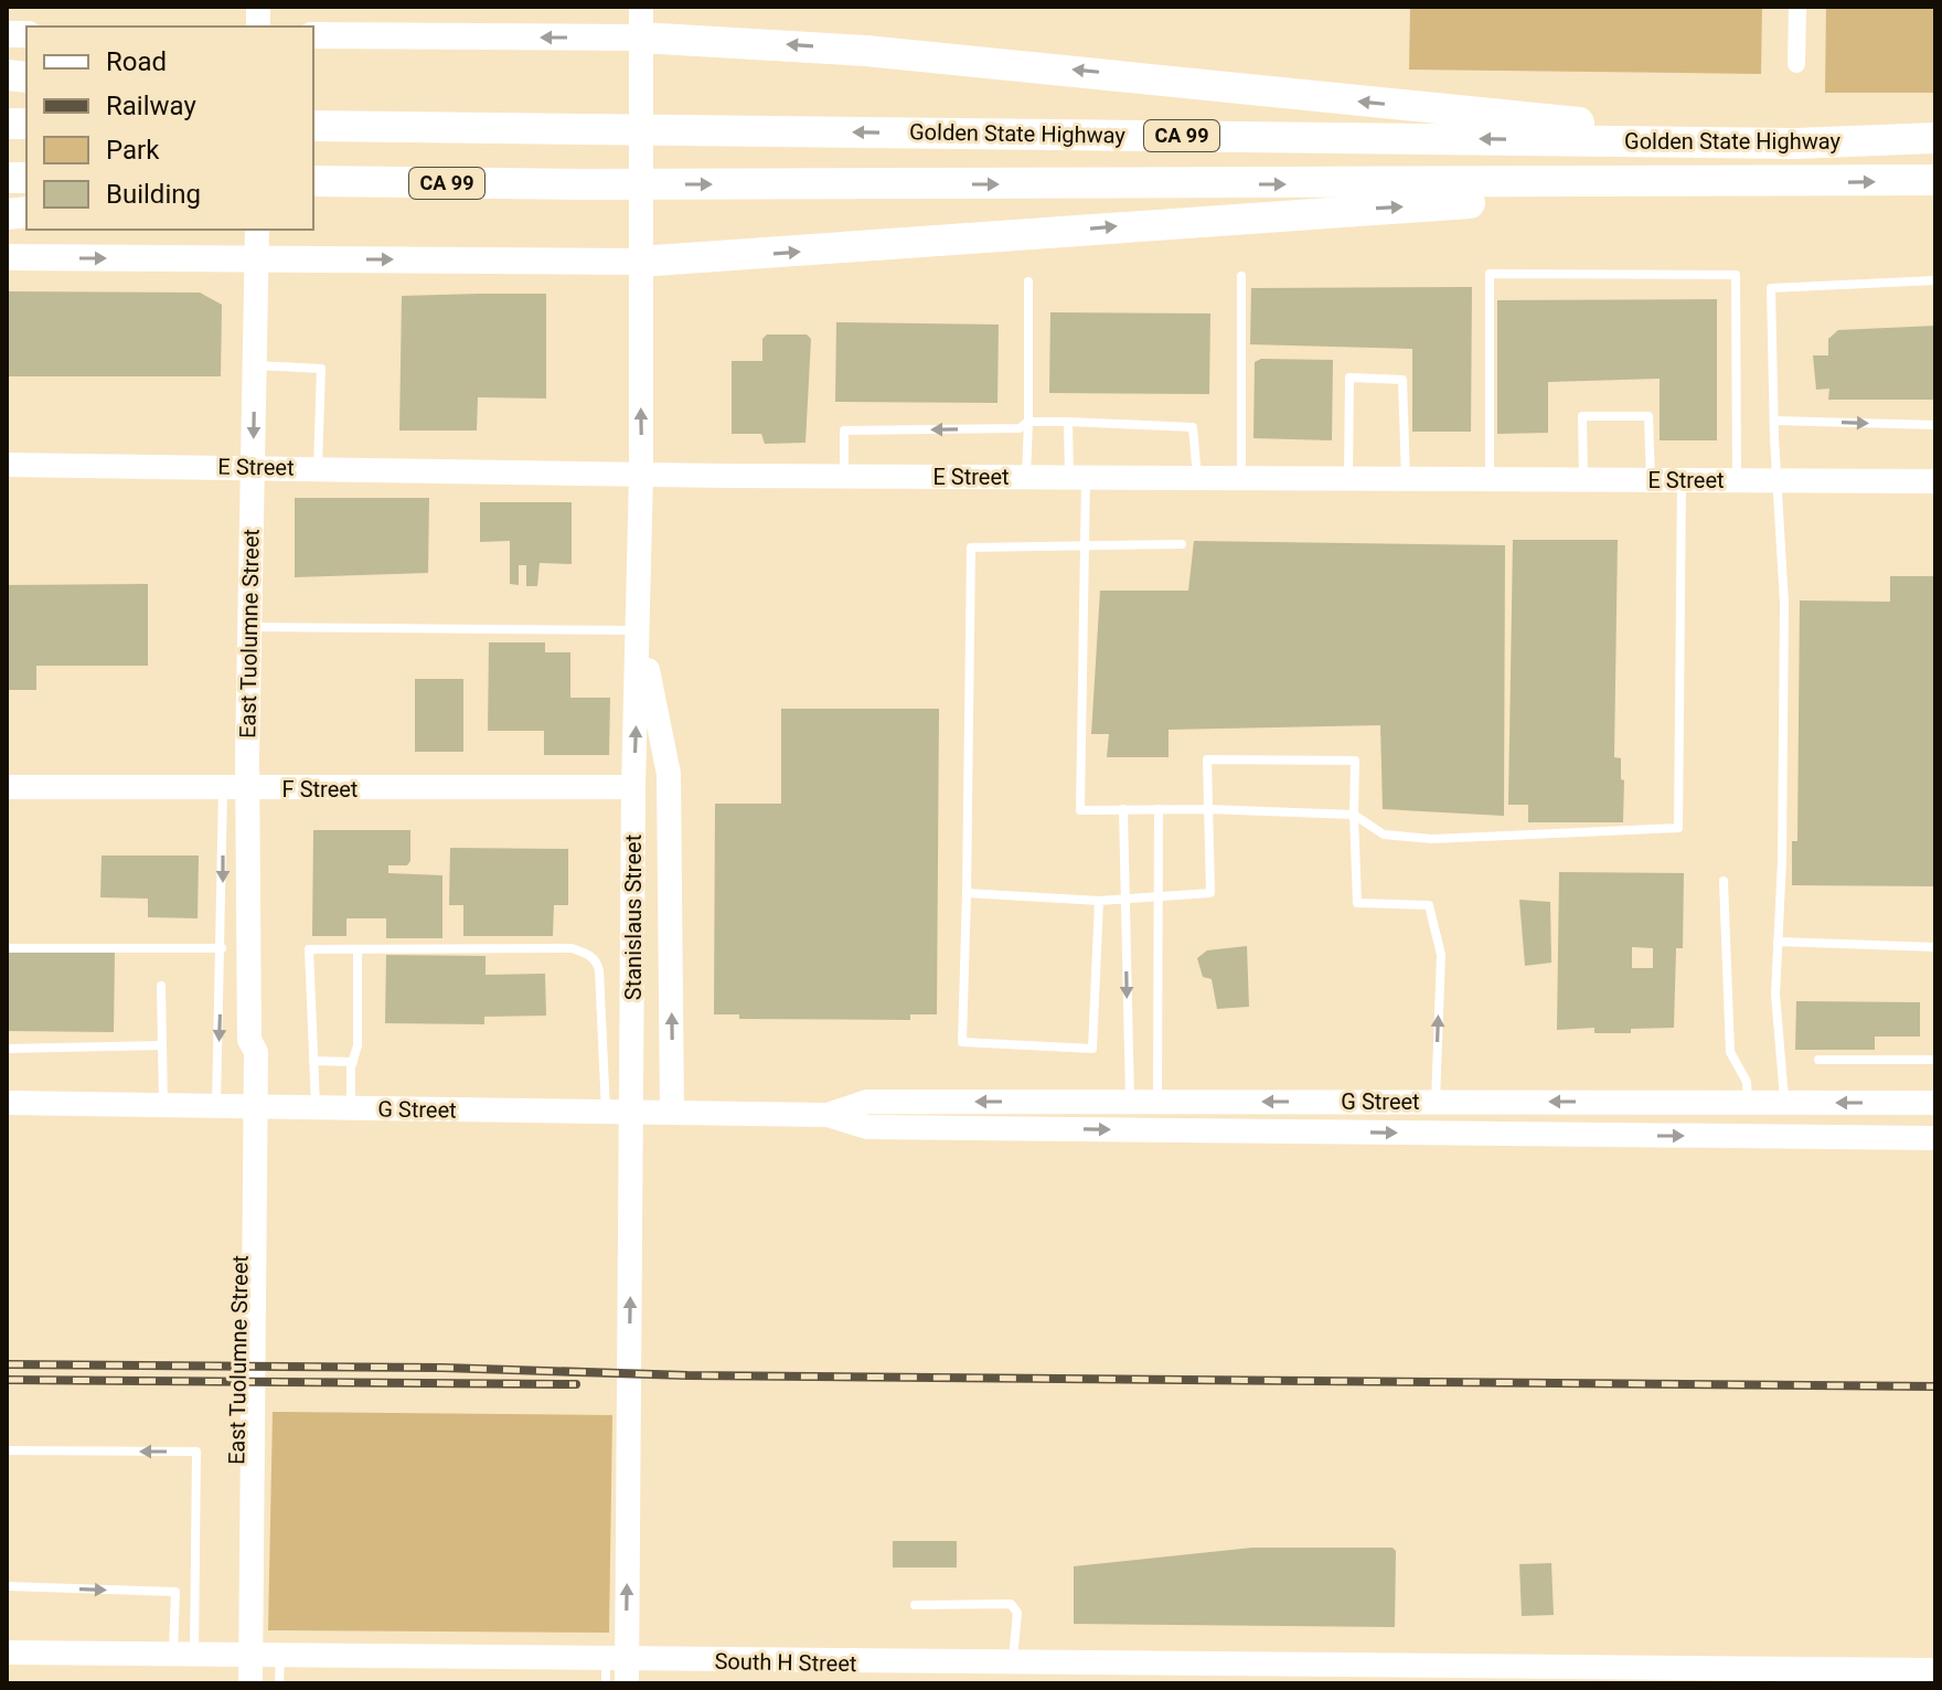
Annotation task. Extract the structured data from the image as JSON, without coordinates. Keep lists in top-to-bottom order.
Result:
{
  "streets": {
    "highway": ["Golden State Highway", "CA 99"],
    "street": [
      "E Street",
      "East Tuolumne Street",
      "F Street",
      "Stanislaus Street",
      "G Street",
      "South H Street"
    ]
  },
  "crossings": [
    ["E Street", "East Tuolumne Street"],
    ["E Street", "Stanislaus Street"],
    ["East Tuolumne Street", "F Street"],
    ["F Street", "Stanislaus Street"]
  ],
  "legend": [
    "Road",
    "Railway",
    "Park",
    "Building"
  ]
}
